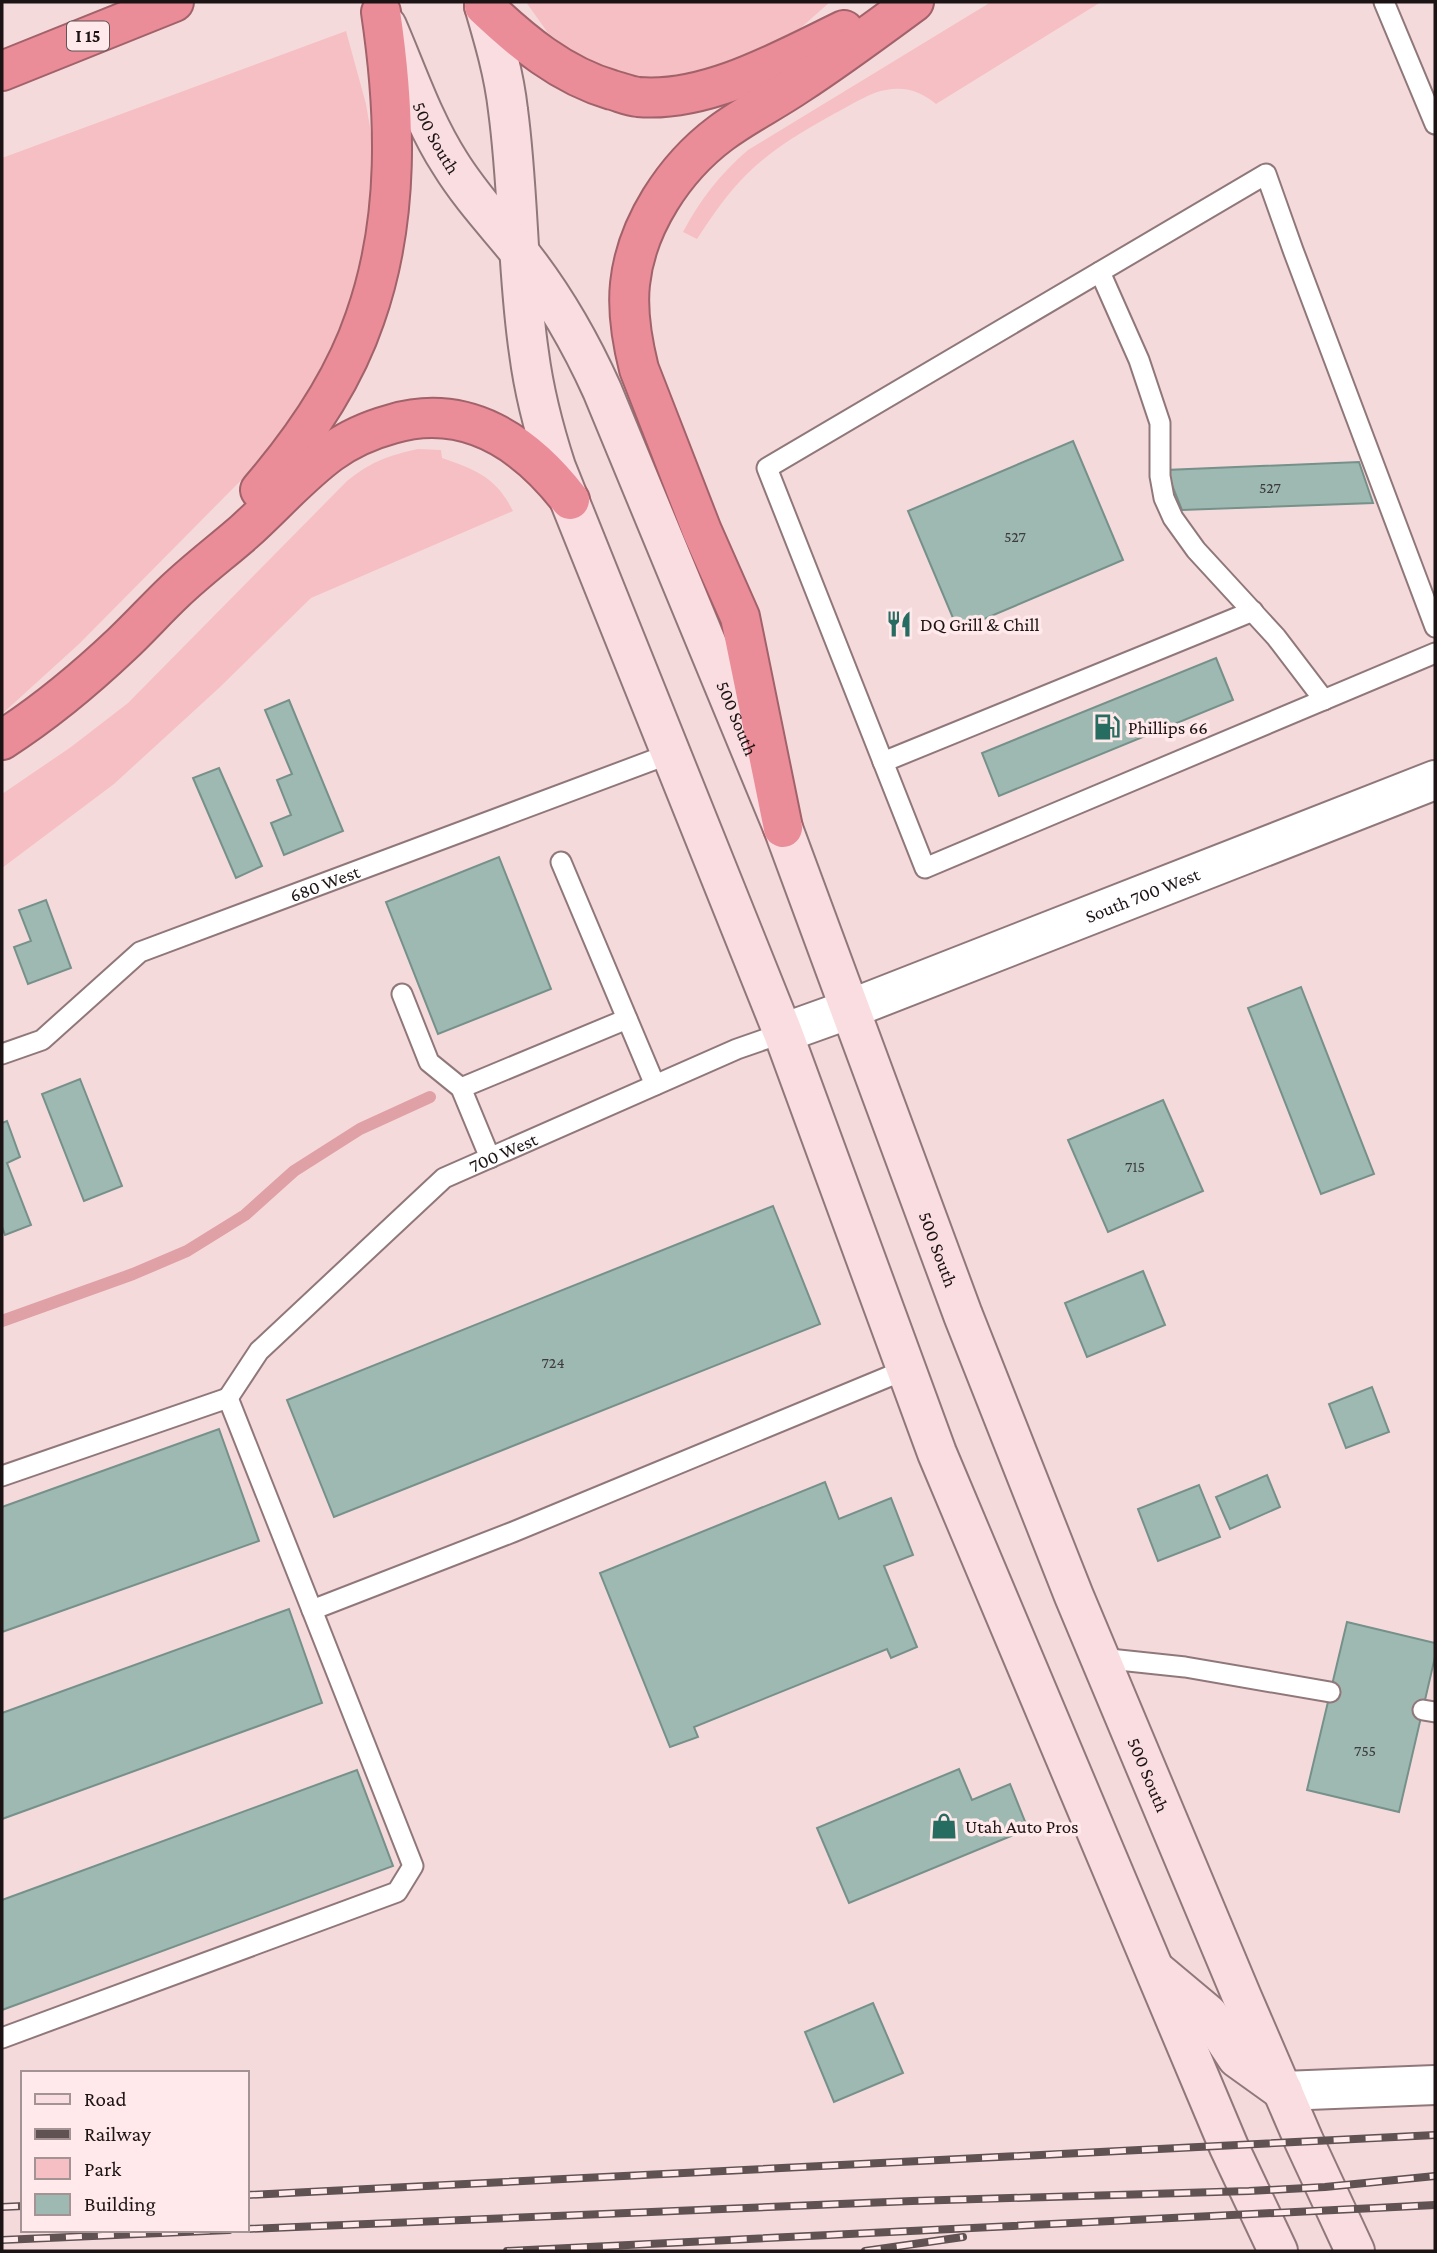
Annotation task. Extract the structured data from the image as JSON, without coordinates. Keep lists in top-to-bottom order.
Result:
{
  "streets": {
    "highway": ["I 15"],
    "main road": ["500 South"],
    "street": ["South 700 West", "700 West"],
    "lane": ["680 West"]
  },
  "crossings": [
    ["500 South", "South 700 West"],
    ["500 South", "700 West"],
    ["South 700 West", "700 West"]
  ],
  "places": {
    "restaurant": ["DQ Grill & Chill"],
    "fuel station": ["Phillips 66"],
    "shop": ["Utah Auto Pros"]
  },
  "house_numbers": [
    "527",
    "527",
    "715",
    "724",
    "755"
  ],
  "legend": [
    "Road",
    "Railway",
    "Park",
    "Building"
  ]
}
